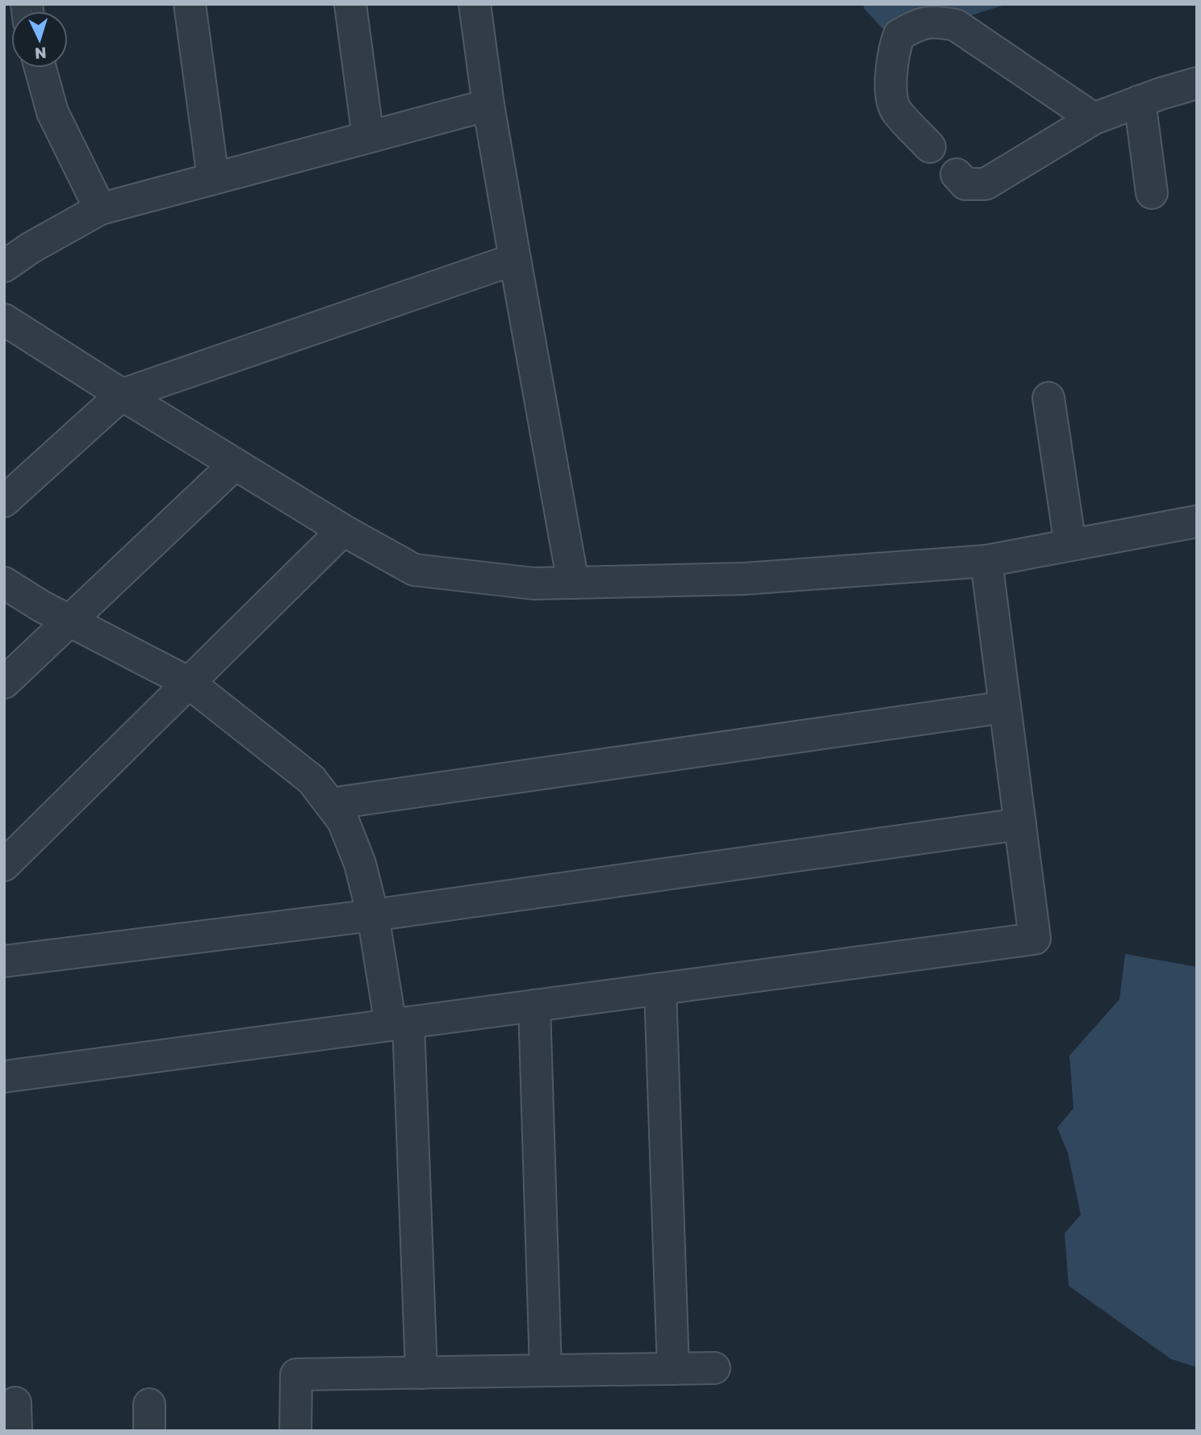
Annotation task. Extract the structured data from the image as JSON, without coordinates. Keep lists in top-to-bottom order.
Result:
{
  "north": "bottom"
}
